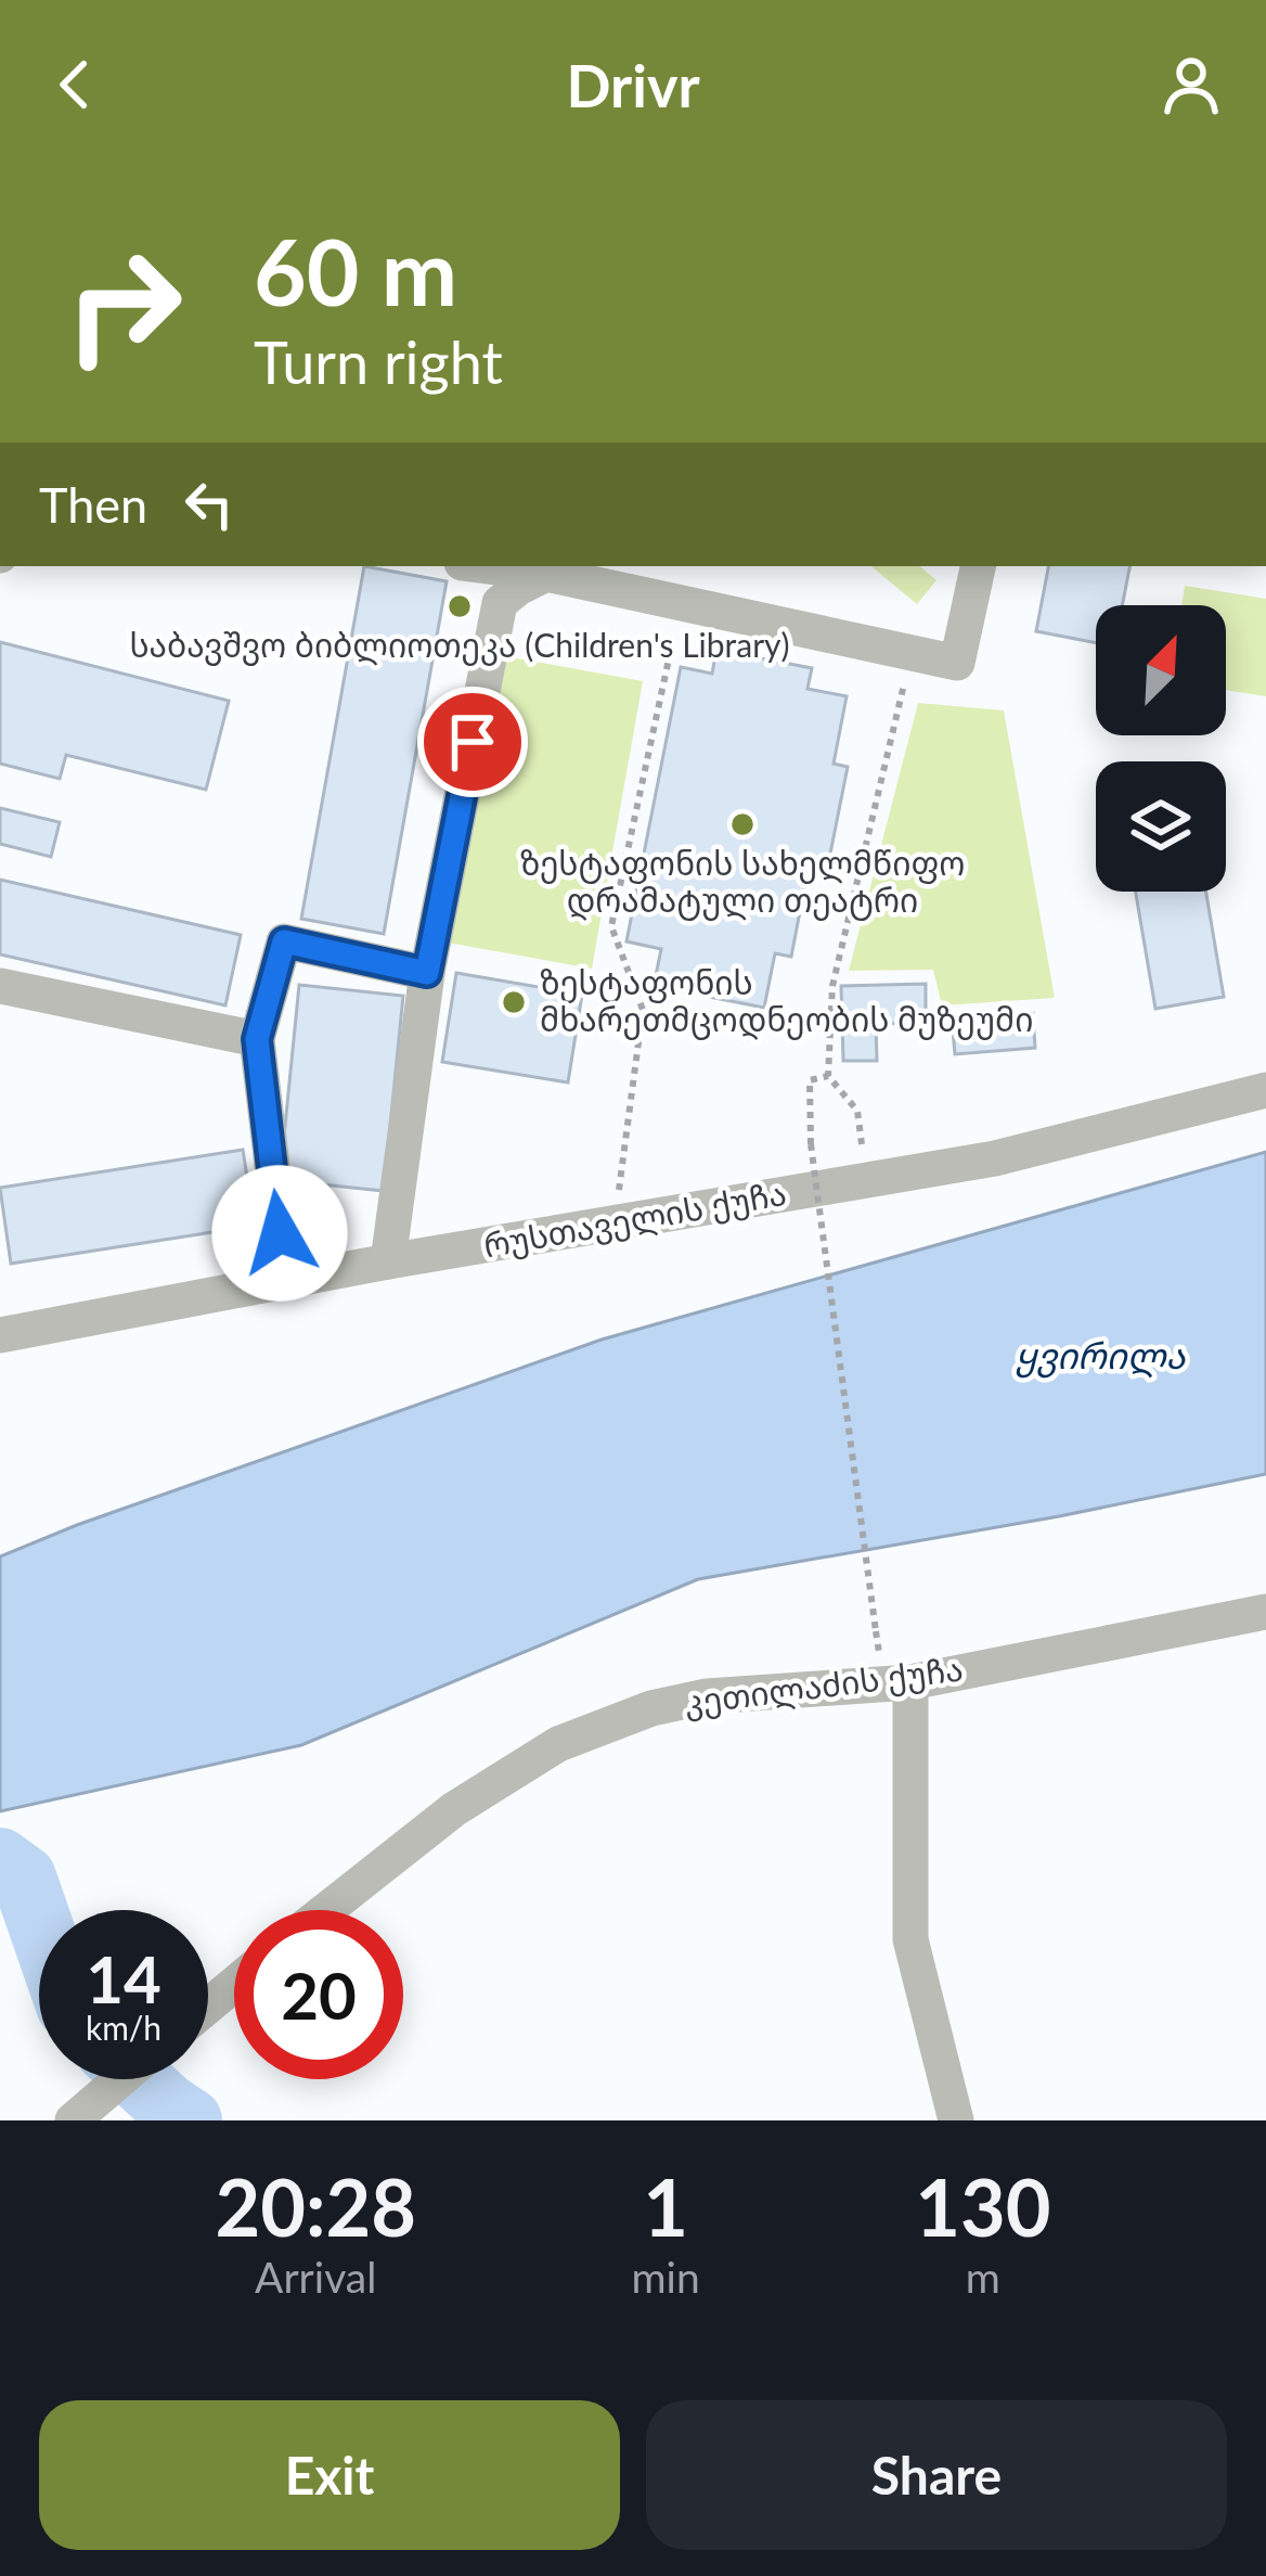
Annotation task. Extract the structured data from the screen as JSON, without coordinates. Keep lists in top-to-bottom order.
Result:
{
  "streets": {
    "street": ["რუსთაველის ქუჩა", "კეთილაძის ქუჩა"]
  },
  "water": ["ყვირილა"],
  "places": ["საბავშვო ბიბლიოთეკა (Children's Library)", "ზესტაფონის სახელმწიფო დრამატული თეატრი", "ზესტაფონის მხარეთმცოდნეობის მუზეუმი"],
  "north": "top right",
  "page": {
    "header": "Drivr",
    "turn": ["60 m", "Turn right"],
    "then": "Then",
    "speed": "14 km/h",
    "limit": "20",
    "eta": [
      "20:28",
      "Arrival",
      "1",
      "min",
      "130",
      "m"
    ],
    "buttons": ["Exit", "Share"]
  }
}
